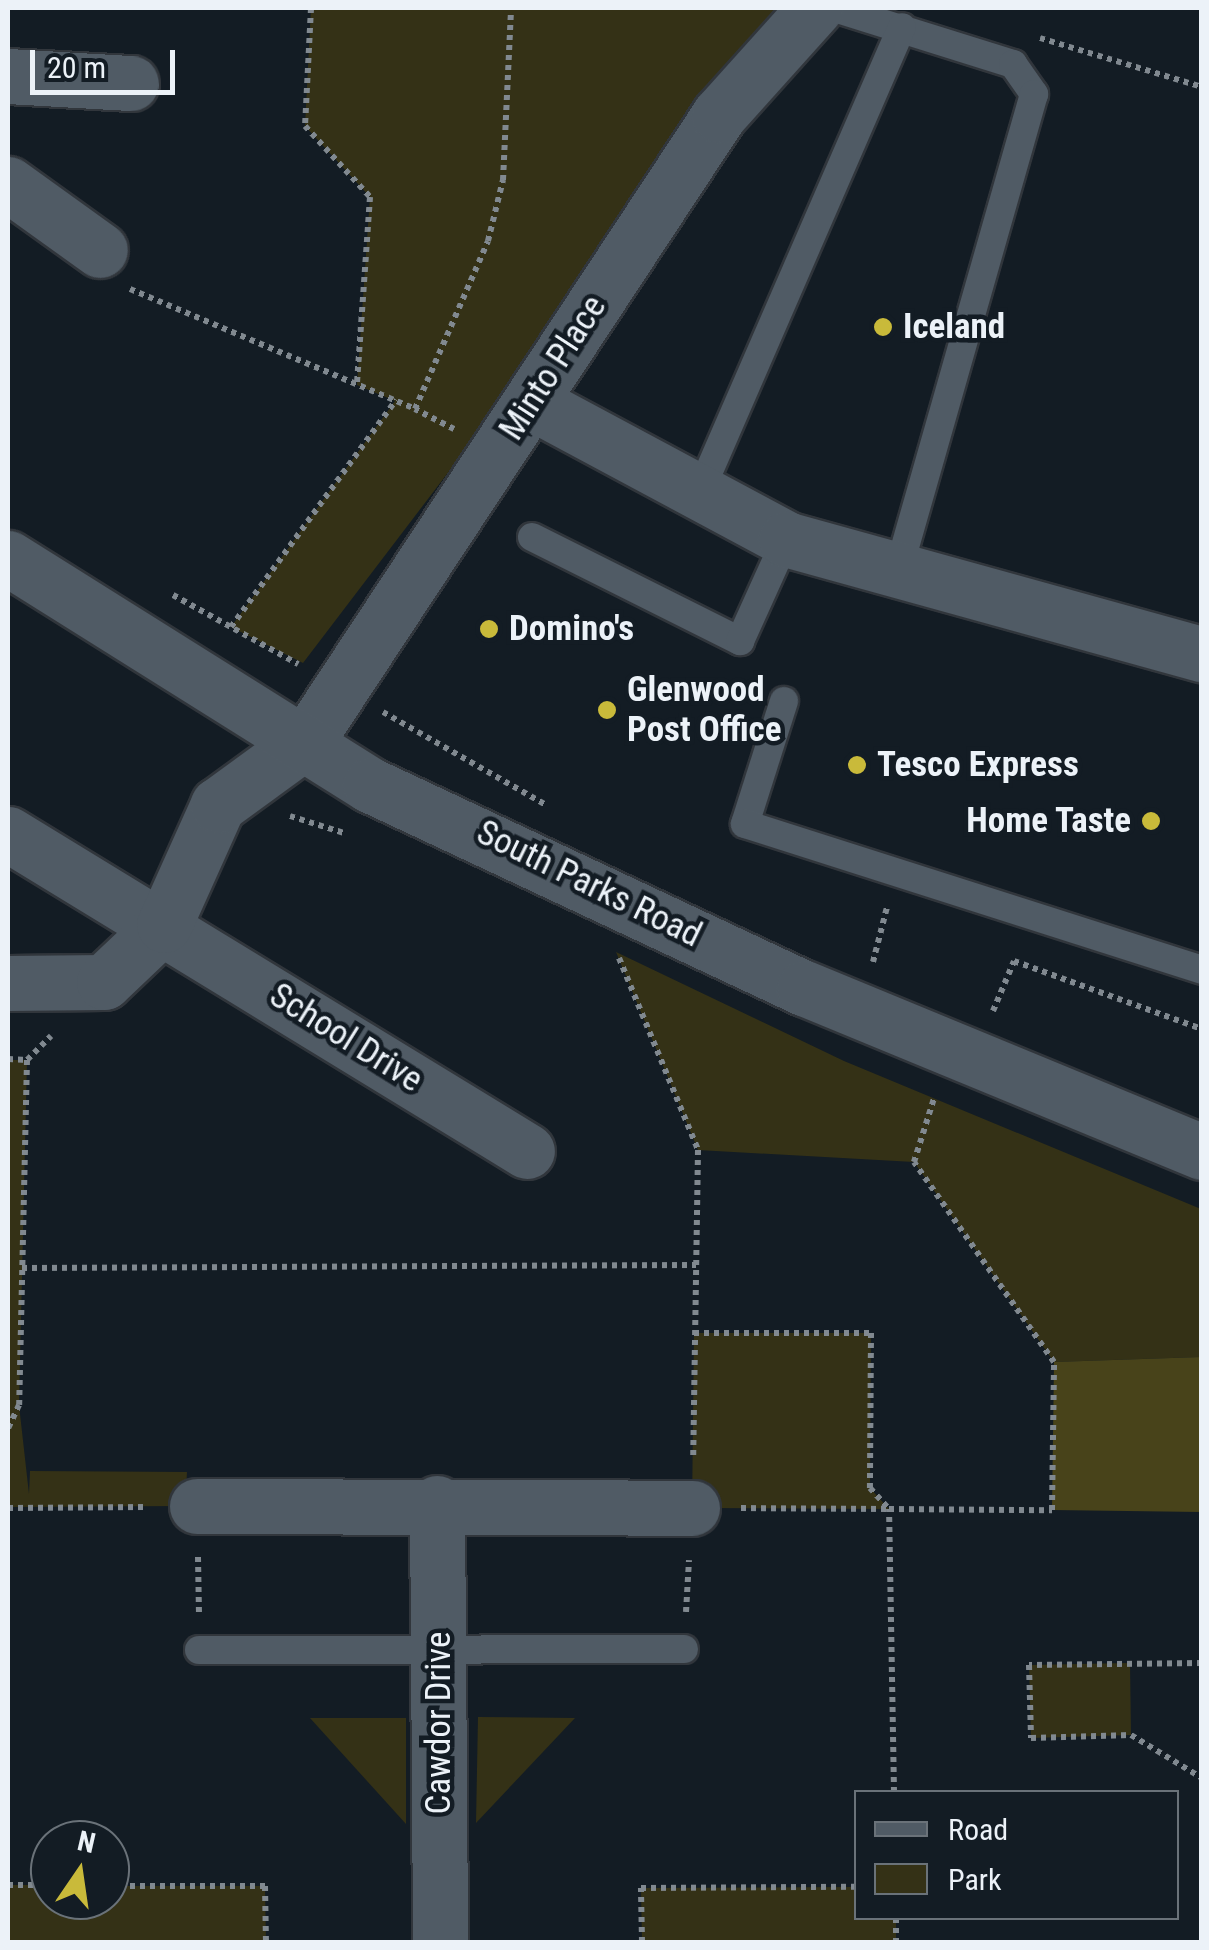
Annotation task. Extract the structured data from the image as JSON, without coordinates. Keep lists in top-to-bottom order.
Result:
{
  "streets": {
    "street": [
      "Minto Place",
      "South Parks Road",
      "School Drive",
      "Cawdor Drive"
    ]
  },
  "crossings": [
    ["Minto Place", "South Parks Road"]
  ],
  "places": [
    "Iceland",
    "Domino's",
    "Glenwood Post Office",
    "Tesco Express",
    "Home Taste"
  ],
  "legend": ["Road", "Park"],
  "scale_bar": "20 m",
  "north": "top"
}
